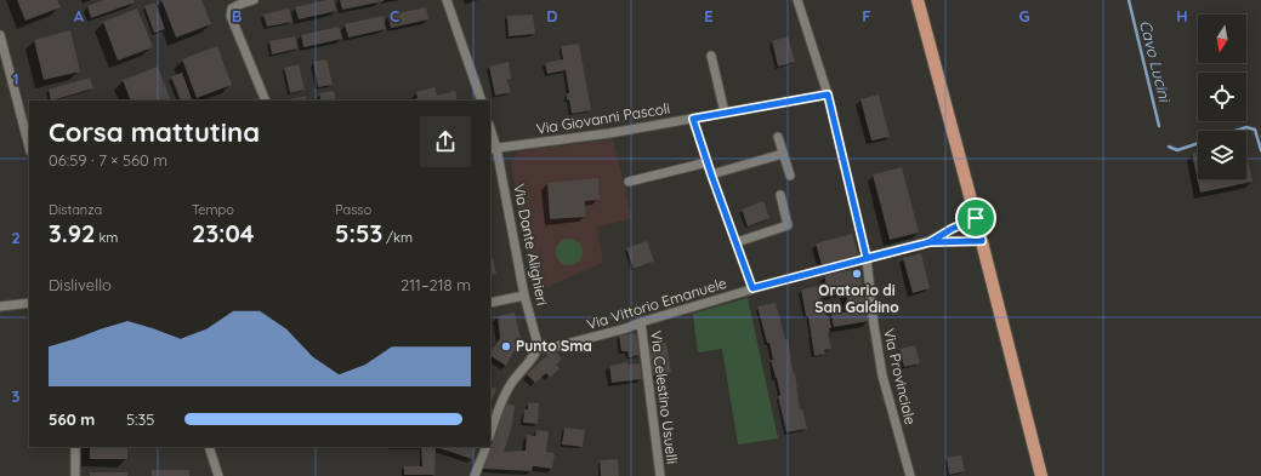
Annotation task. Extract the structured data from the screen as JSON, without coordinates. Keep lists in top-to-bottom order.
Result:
{
  "streets": {
    "street": [
      "Via Giovanni Pascoli",
      "Via Dante Alighieri",
      "Via Vittorio Emanuele",
      "Via Provinciale",
      "Via Celestino Usuelli"
    ]
  },
  "crossings": [
    ["Via Giovanni Pascoli", "Via Dante Alighieri"],
    ["Via Giovanni Pascoli", "Via Provinciale"],
    ["Via Dante Alighieri", "Via Vittorio Emanuele"],
    ["Via Vittorio Emanuele", "Via Provinciale"],
    ["Via Vittorio Emanuele", "Via Celestino Usuelli"]
  ],
  "water": ["Cavo Lucini"],
  "places": ["Oratorio di San Galdino", "Punto Sma"],
  "north": "bottom",
  "page": {
    "heading": ["Corsa mattutina", "06:59 · 7 × 560 m"],
    "stats": [
      ["Distanza", "3.92 km"],
      ["Tempo", "23:04"],
      ["Passo", "5:53 /km"]
    ],
    "chart": ["Dislivello", "211–218 m"],
    "list": [
      {
        "name": "560 m",
        "note": "5:35"
      }
    ]
  },
  "grid": {
    "columns": [
      "A",
      "B",
      "C",
      "D",
      "E",
      "F",
      "G",
      "H"
    ],
    "rows": ["1", "2", "3"]
  }
}
